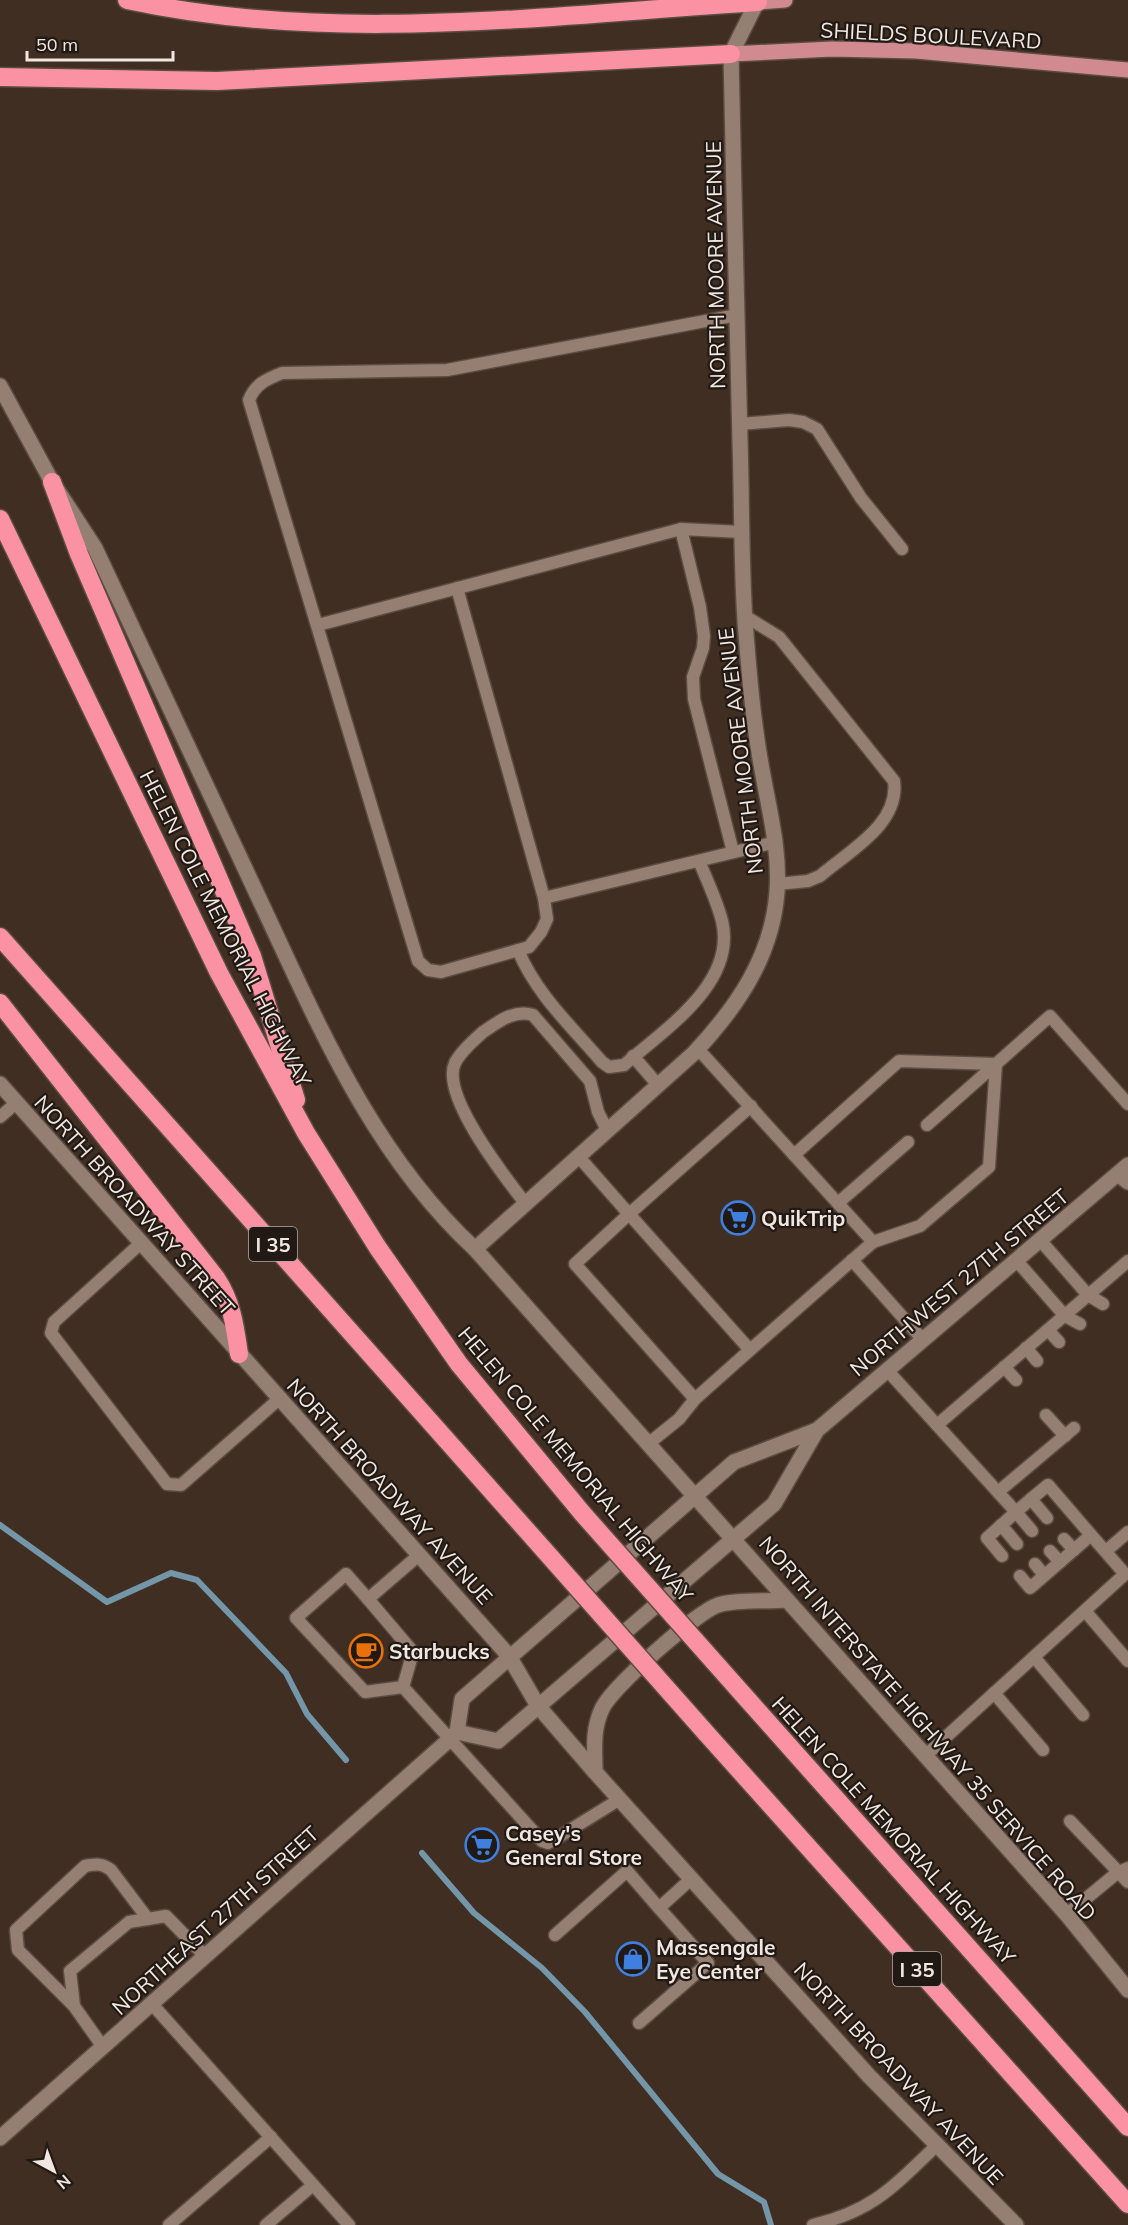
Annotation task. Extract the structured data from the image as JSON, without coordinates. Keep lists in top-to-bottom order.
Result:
{
  "streets": {
    "highway": ["HELEN COLE MEMORIAL HIGHWAY", "I 35"],
    "main road": [
      "SHIELDS BOULEVARD",
      "NORTH MOORE AVENUE",
      "NORTH BROADWAY STREET",
      "NORTHWEST 27TH STREET",
      "NORTH BROADWAY AVENUE",
      "NORTH INTERSTATE HIGHWAY 35 SERVICE ROAD",
      "NORTHEAST 27TH STREET"
    ]
  },
  "crossings": [
    ["SHIELDS BOULEVARD", "NORTH MOORE AVENUE"],
    ["NORTH MOORE AVENUE", "NORTH INTERSTATE HIGHWAY 35 SERVICE ROAD"],
    ["NORTH BROADWAY STREET", "NORTH BROADWAY AVENUE"],
    ["NORTHWEST 27TH STREET", "NORTH BROADWAY AVENUE"],
    ["NORTHWEST 27TH STREET", "NORTH INTERSTATE HIGHWAY 35 SERVICE ROAD"]
  ],
  "places": {
    "supermarket": ["QuikTrip", "Casey's General Store"],
    "cafe": ["Starbucks"],
    "shop": ["Massengale Eye Center"]
  },
  "scale_bar": "50 m",
  "north": "bottom right"
}
